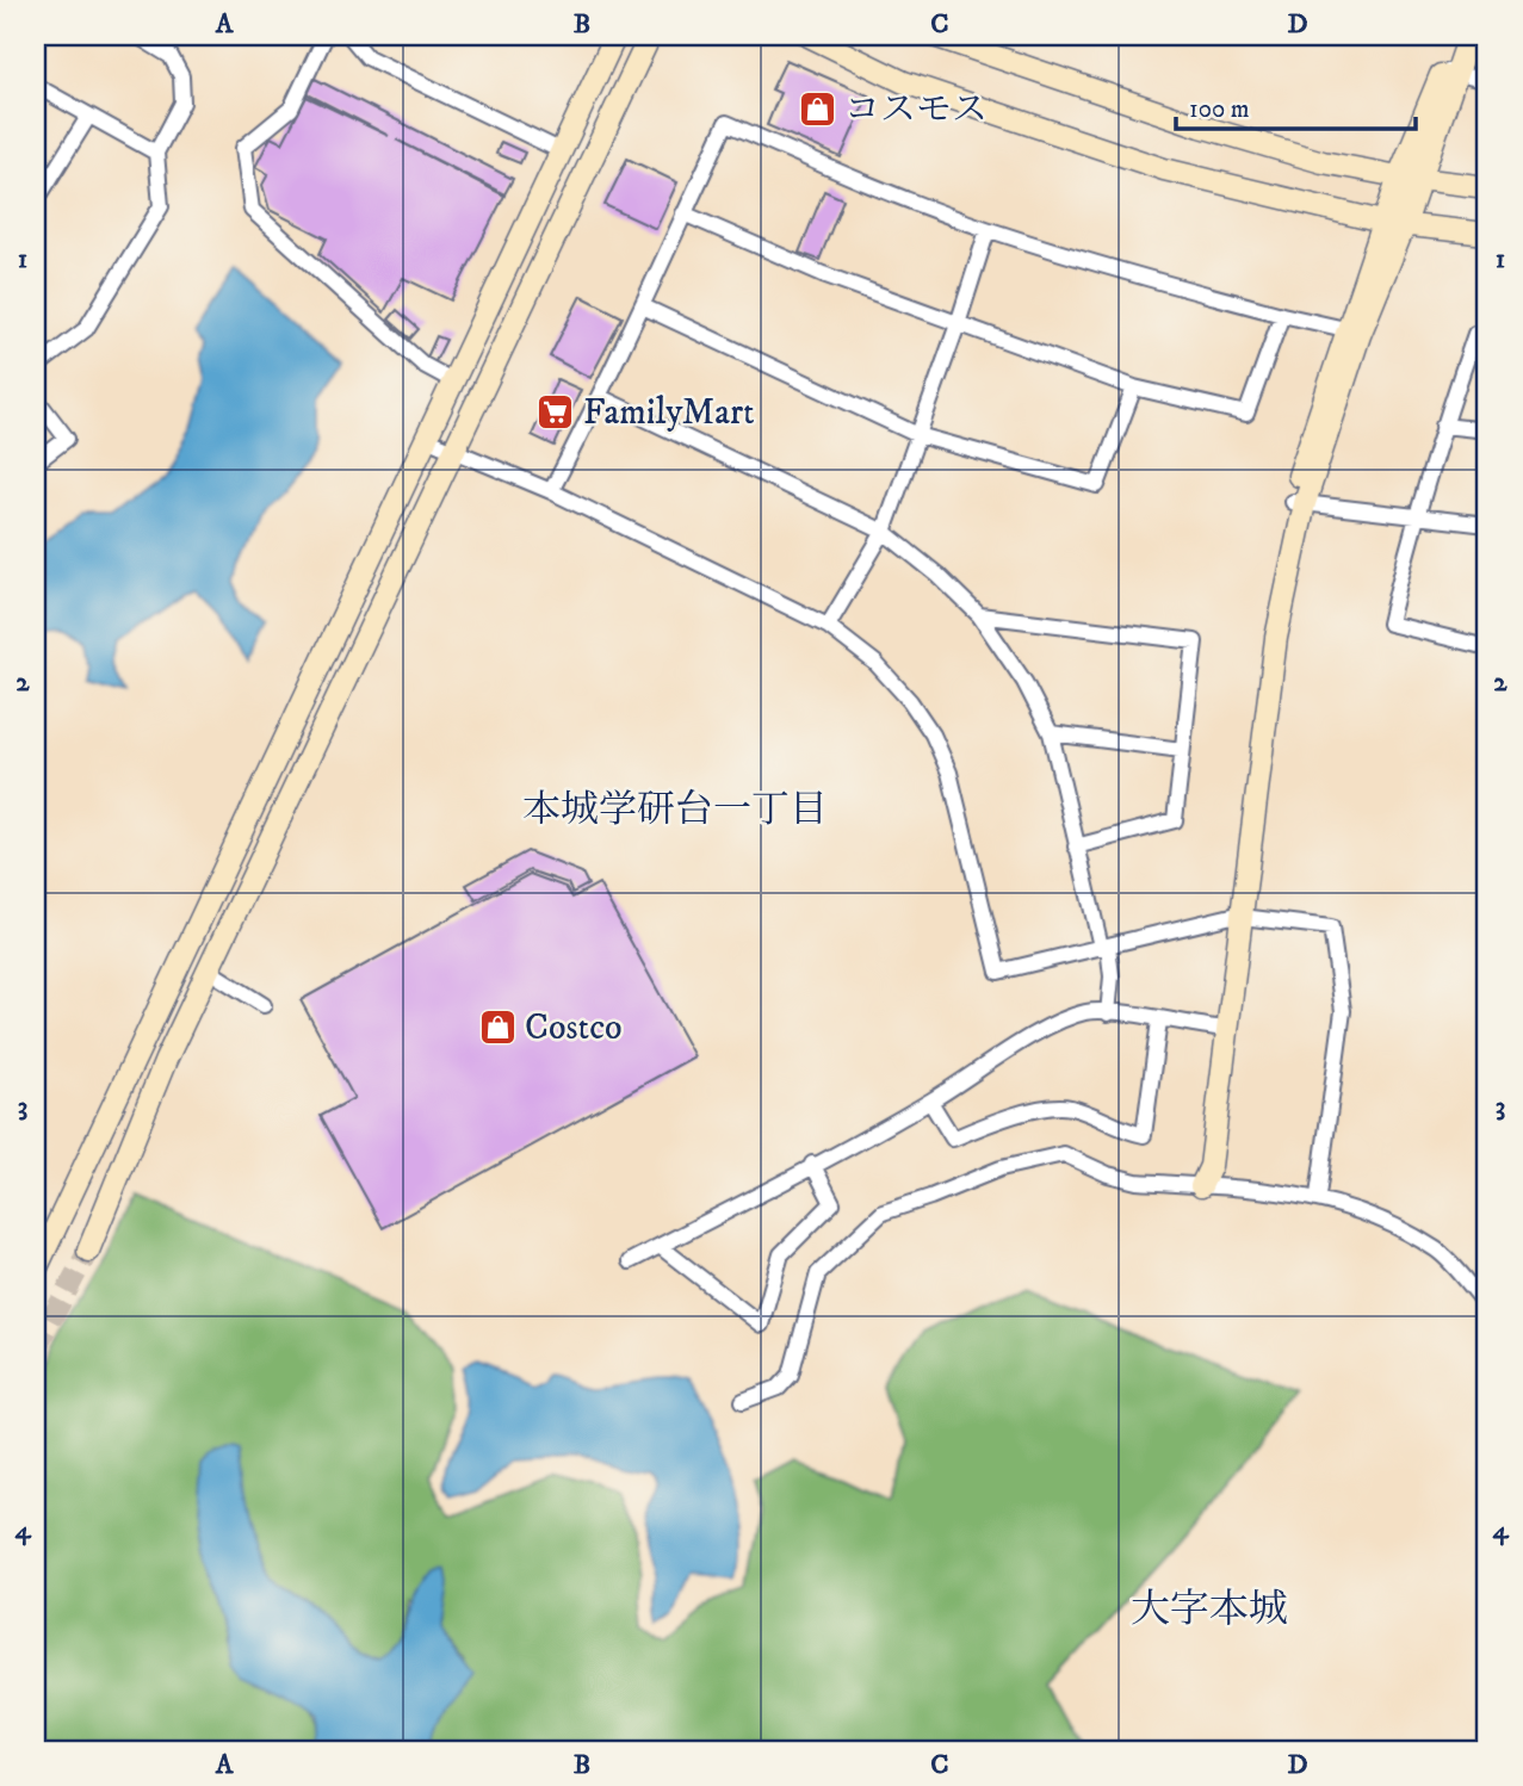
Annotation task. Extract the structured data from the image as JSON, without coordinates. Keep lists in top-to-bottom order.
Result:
{
  "districts": ["本城学研台一丁目", "大字本城"],
  "places": {
    "shop": ["コスモス", "Costco"],
    "supermarket": ["FamilyMart"]
  },
  "scale_bar": "100 m",
  "grid": {
    "columns": [
      "A",
      "B",
      "C",
      "D"
    ],
    "rows": [
      "1",
      "2",
      "3",
      "4"
    ]
  }
}
